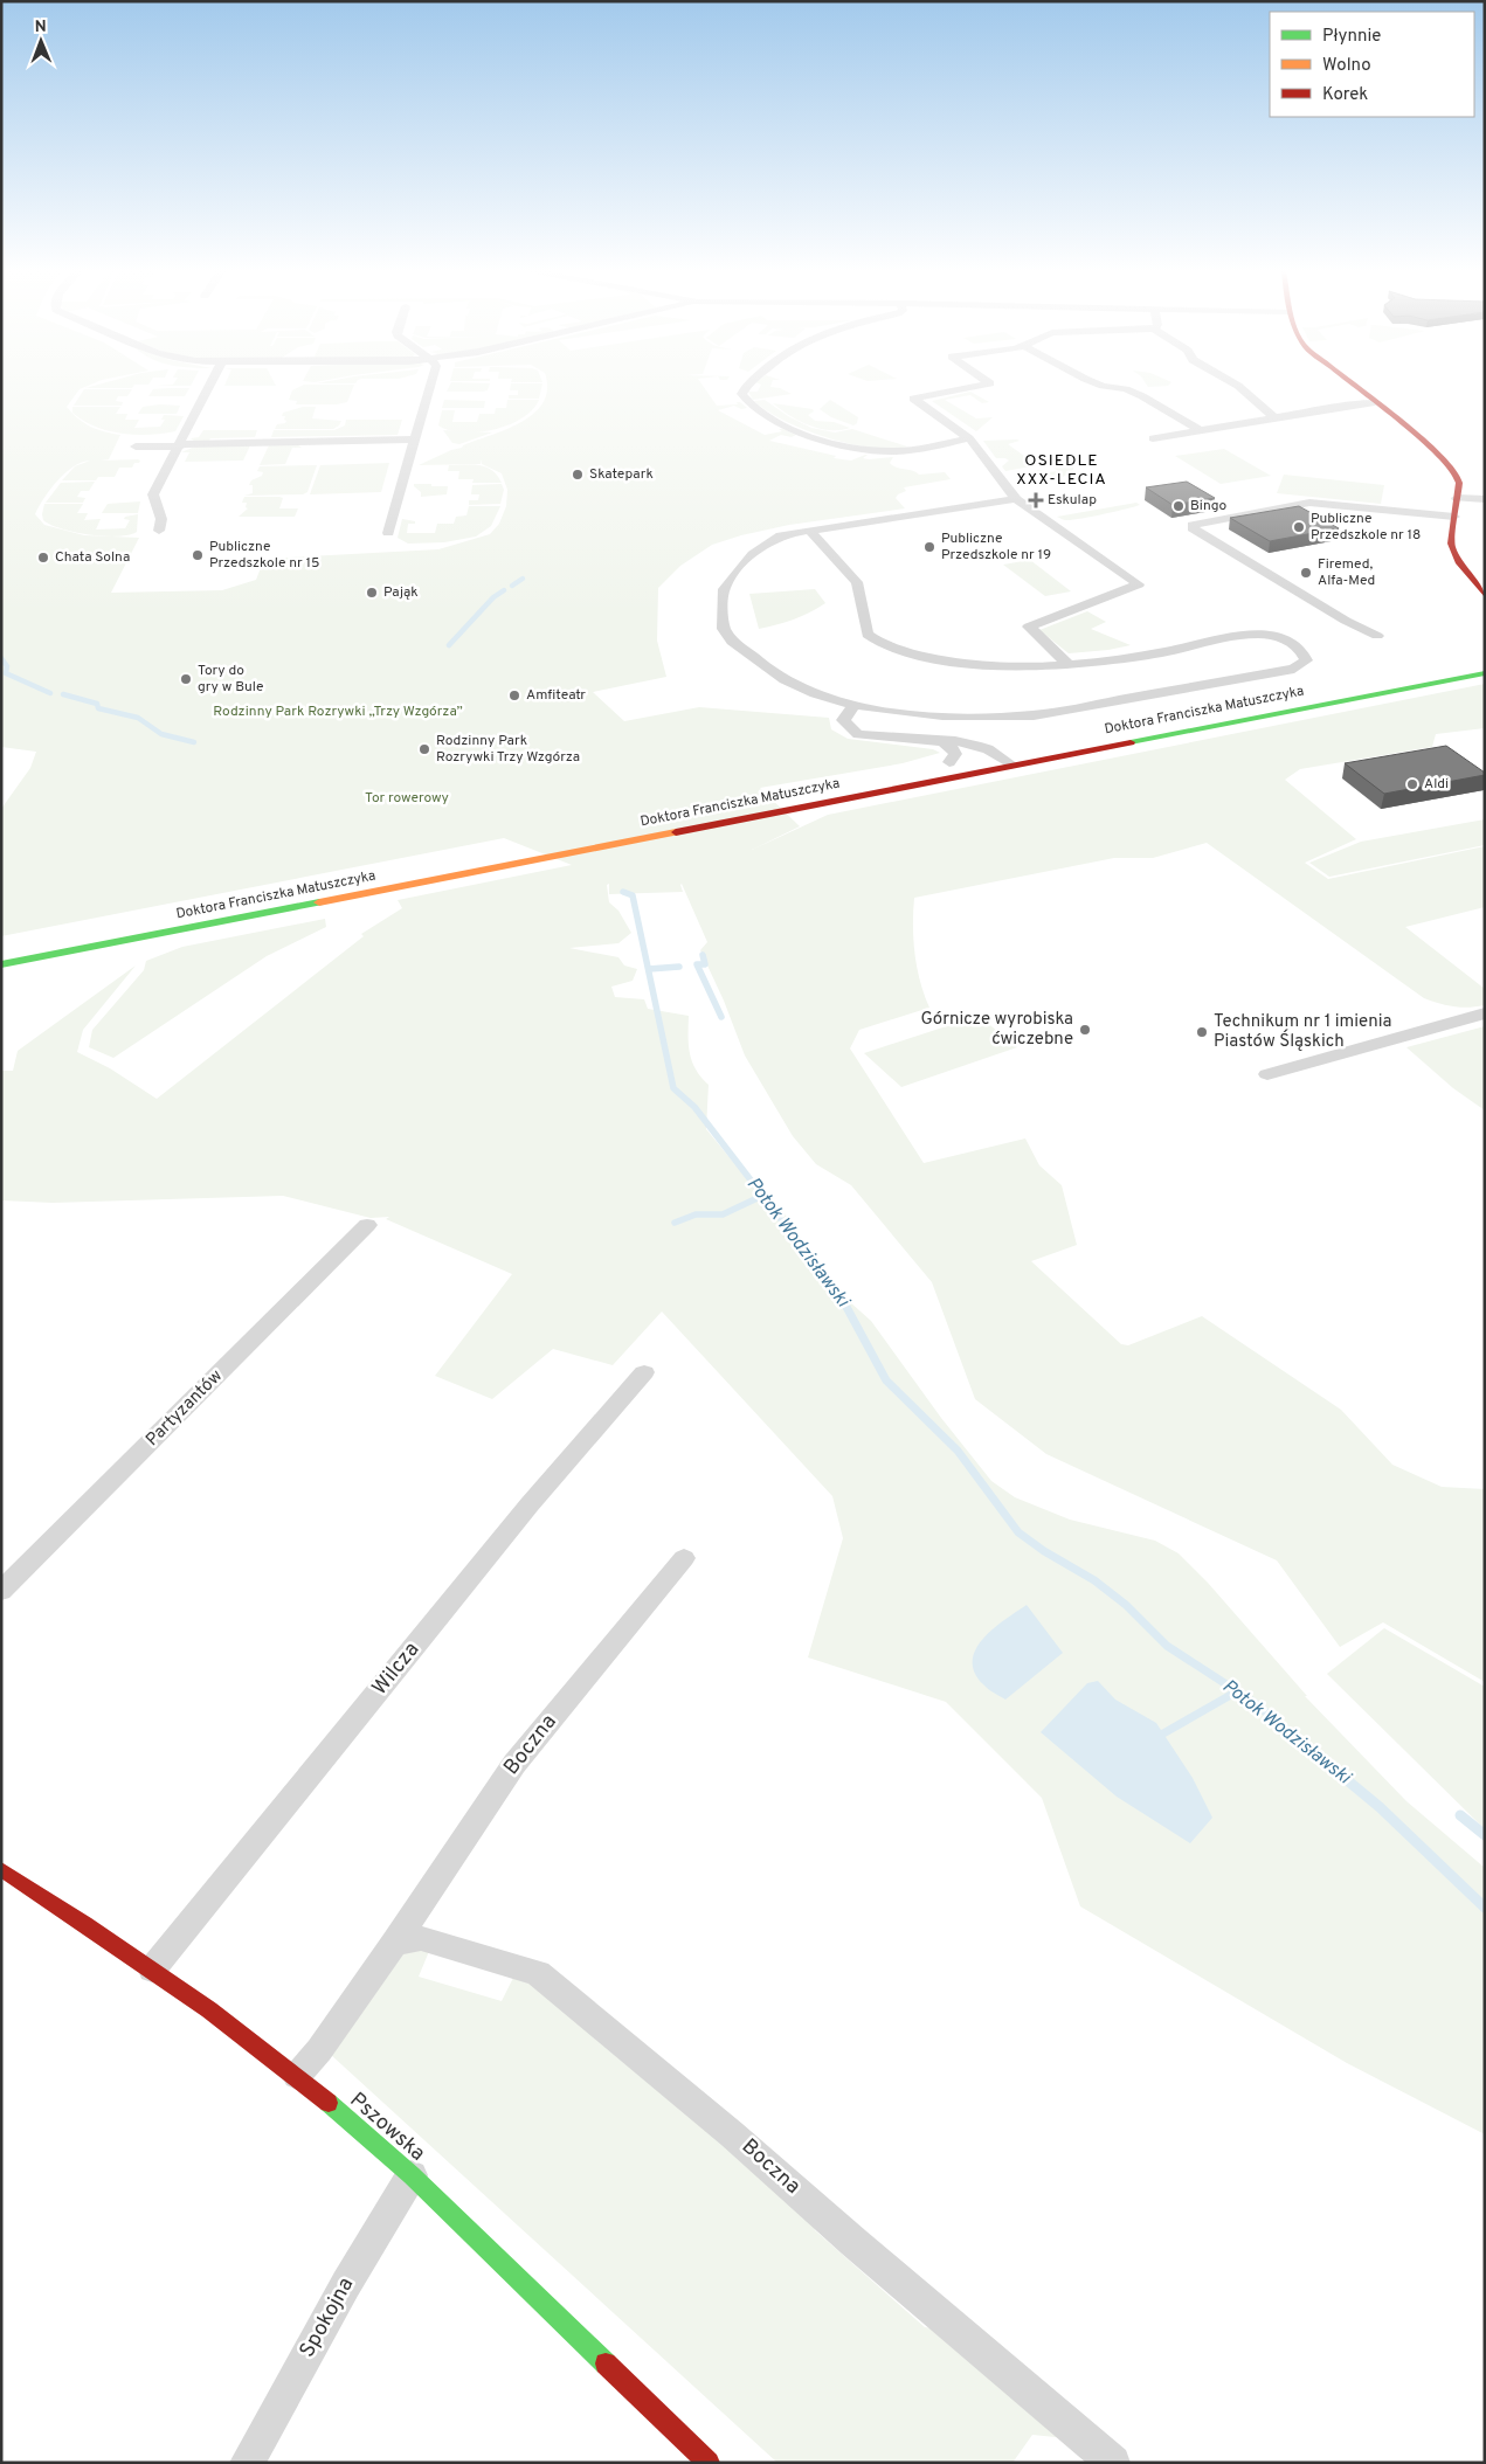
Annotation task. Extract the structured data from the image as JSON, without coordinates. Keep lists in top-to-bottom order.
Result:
{
  "streets": {
    "main road": ["Doktora Franciszka Matuszczyka", "Pszowska"],
    "street": [
      "Partyzantów",
      "Wilcza",
      "Boczna",
      "Spokojna"
    ]
  },
  "crossings": [
    ["Wilcza", "Pszowska"],
    ["Boczna", "Pszowska"],
    ["Pszowska", "Spokojna"]
  ],
  "districts": ["OSIEDLE XXX-LECIA"],
  "water": ["Potok Wodzisławski"],
  "parks": ["Rodzinny Park Rozrywki „Trzy Wzgórza”", "Tor rowerowy"],
  "places": {
    "other": [
      "Skatepark",
      "Bingo",
      "Publiczne Przedszkole nr 18",
      "Publiczne Przedszkole nr 19",
      "Publiczne Przedszkole nr 15",
      "Chata Solna",
      "Firemed, Alfa-Med",
      "Pająk",
      "Tory do gry w Bule",
      "Amfiteatr",
      "Rodzinny Park Rozrywki Trzy Wzgórza",
      "Aldi",
      "Górnicze wyrobiska ćwiczebne",
      "Technikum nr 1 imienia Piastów Śląskich"
    ],
    "health": ["Eskulap"]
  },
  "legend": ["Płynnie", "Wolno", "Korek"],
  "north": "top"
}
